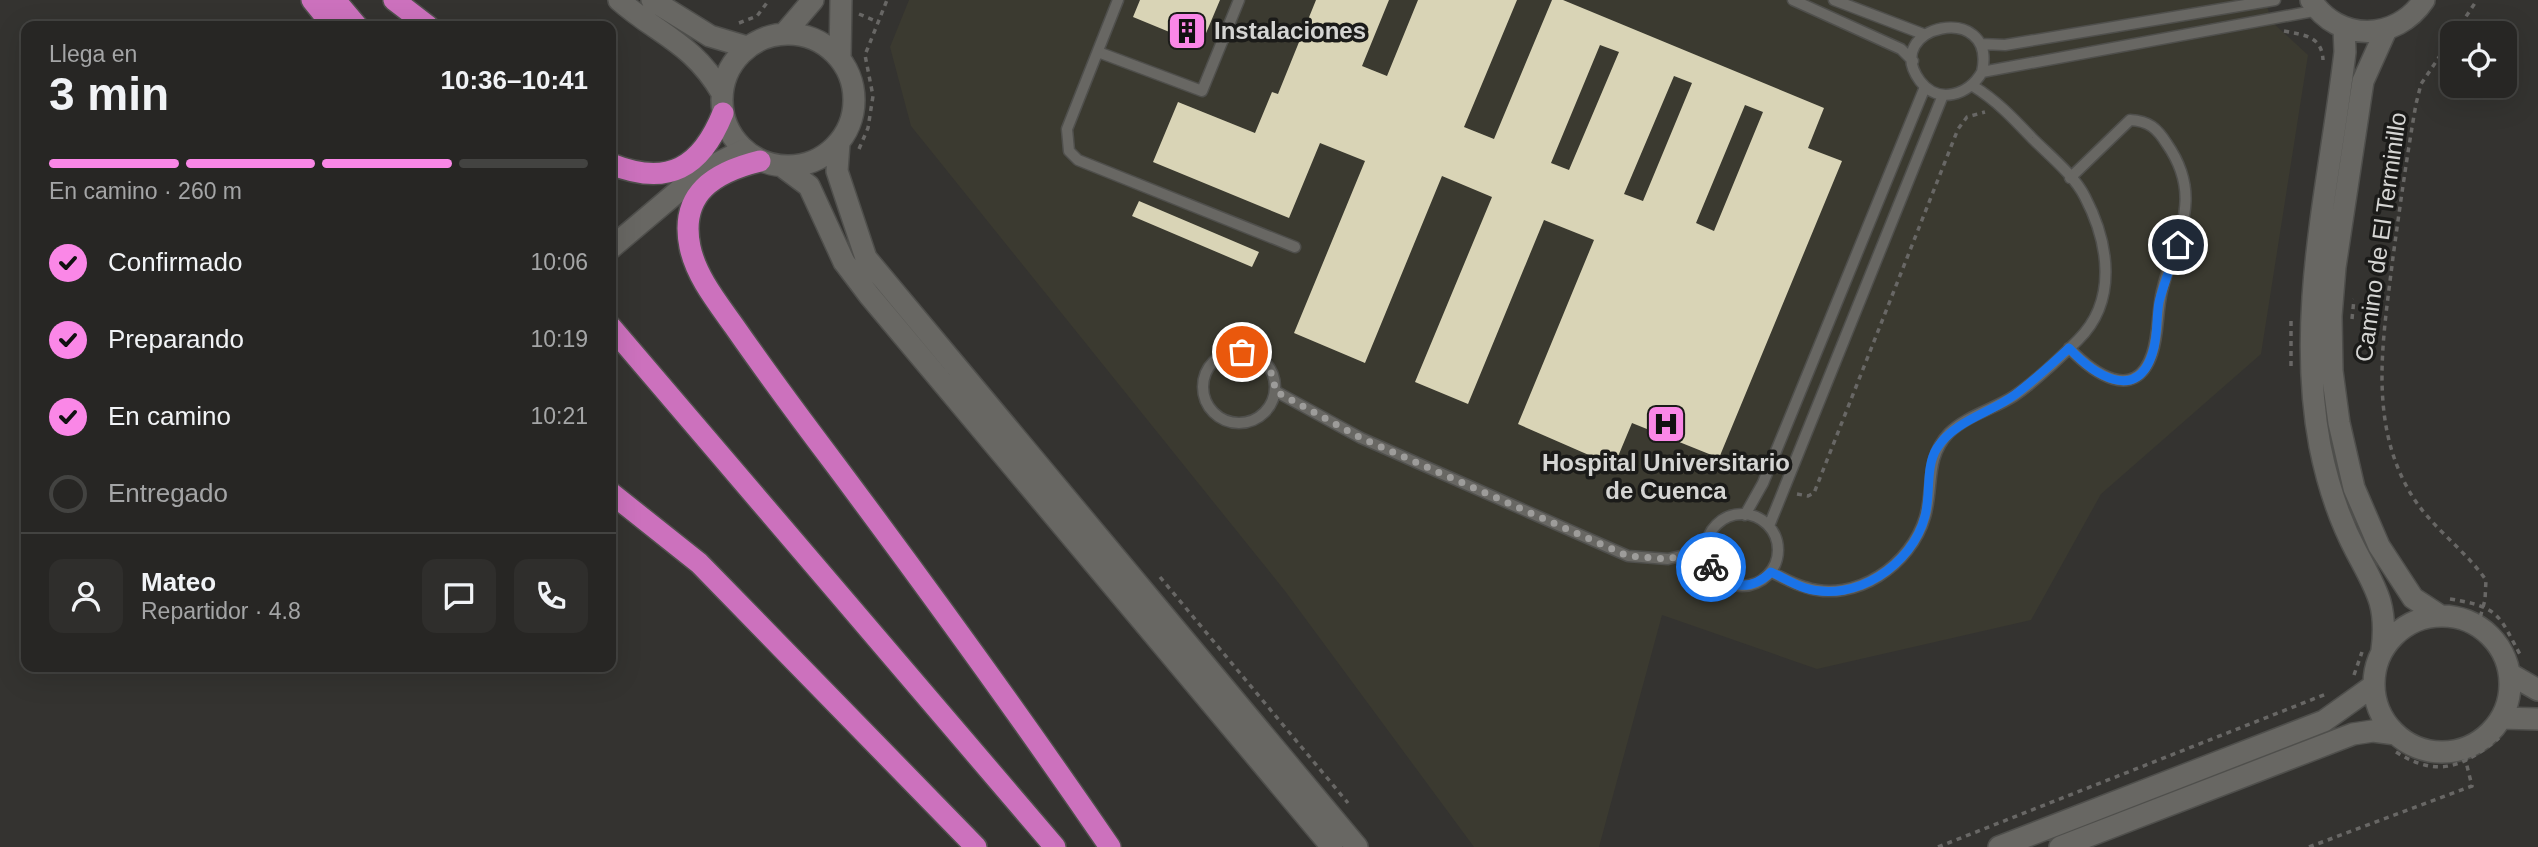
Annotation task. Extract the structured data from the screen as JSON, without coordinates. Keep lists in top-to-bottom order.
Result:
{
  "streets": {
    "path": ["Camino de El Terminillo"]
  },
  "places": {
    "building": ["Instalaciones"],
    "hospital": ["Hospital Universitario de Cuenca"]
  },
  "page": {
    "heading": ["3 min", "Llega en", "10:36–10:41"],
    "panel": ["Mateo", "Repartidor · 4.8"],
    "bar": "En camino · 260 m",
    "list": [
      ["Confirmado", "10:06"],
      ["Preparando", "10:19"],
      ["En camino", "10:21"],
      "Entregado"
    ]
  }
}
